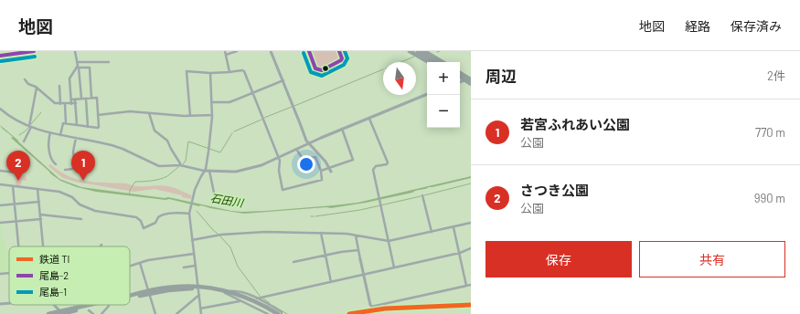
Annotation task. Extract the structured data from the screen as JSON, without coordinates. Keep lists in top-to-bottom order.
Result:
{
  "water": ["石田川"],
  "lines": ["transit line 尾島-2", "transit line 尾島-1", "rail line TI"],
  "legend": ["鉄道 TI", "尾島-2", "尾島-1"],
  "north": "bottom",
  "page": {
    "header": "地図",
    "nav": ["地図", "経路", "保存済み"],
    "heading": ["周辺", "2件"],
    "map_buttons": ["+", "−"],
    "list": [
      {
        "mark": "1",
        "name": "若宮ふれあい公園",
        "note": "公園",
        "value": "770 m"
      },
      {
        "mark": "2",
        "name": "さつき公園",
        "note": "公園",
        "value": "990 m"
      }
    ],
    "pins": ["1", "2"],
    "buttons": ["保存", "共有"]
  }
}
